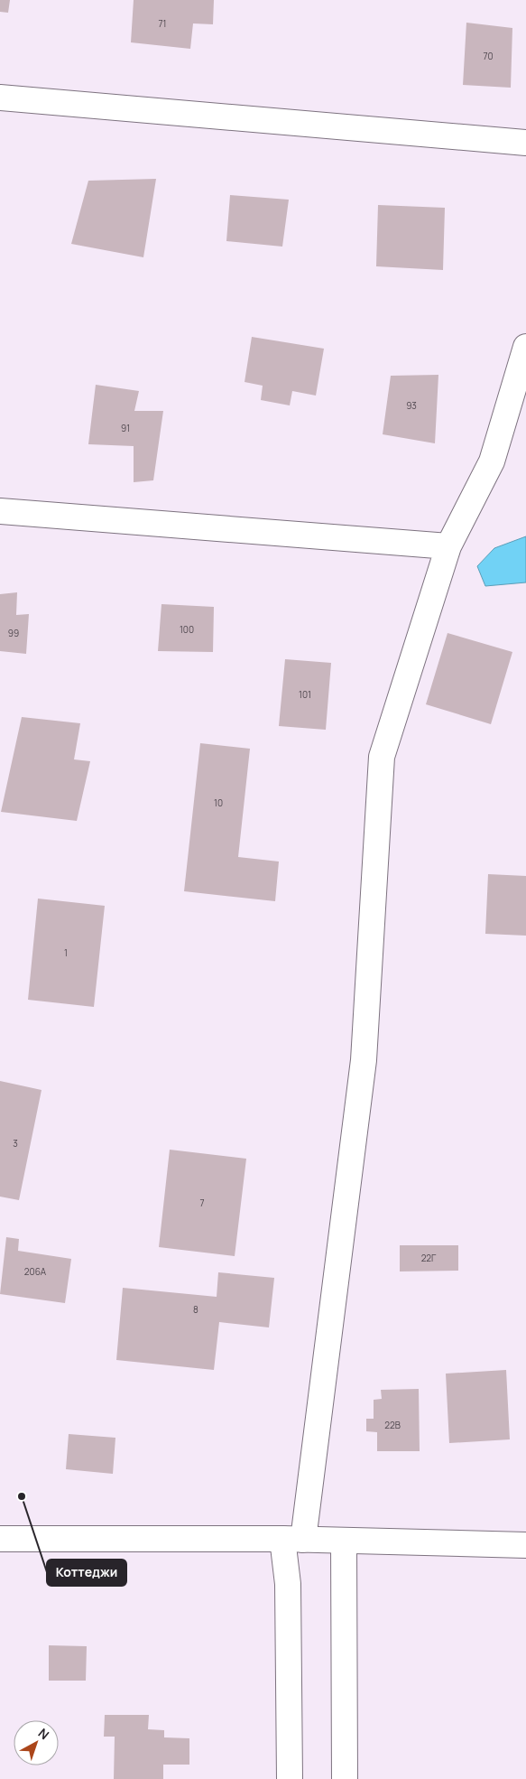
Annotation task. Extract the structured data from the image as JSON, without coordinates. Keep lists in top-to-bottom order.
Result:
{
  "places": ["Коттеджи"],
  "house_numbers": [
    "71",
    "70",
    "93",
    "91",
    "100",
    "99",
    "101",
    "10",
    "1",
    "3",
    "7",
    "22Г",
    "206А",
    "8",
    "22В"
  ],
  "north": "top right"
}
